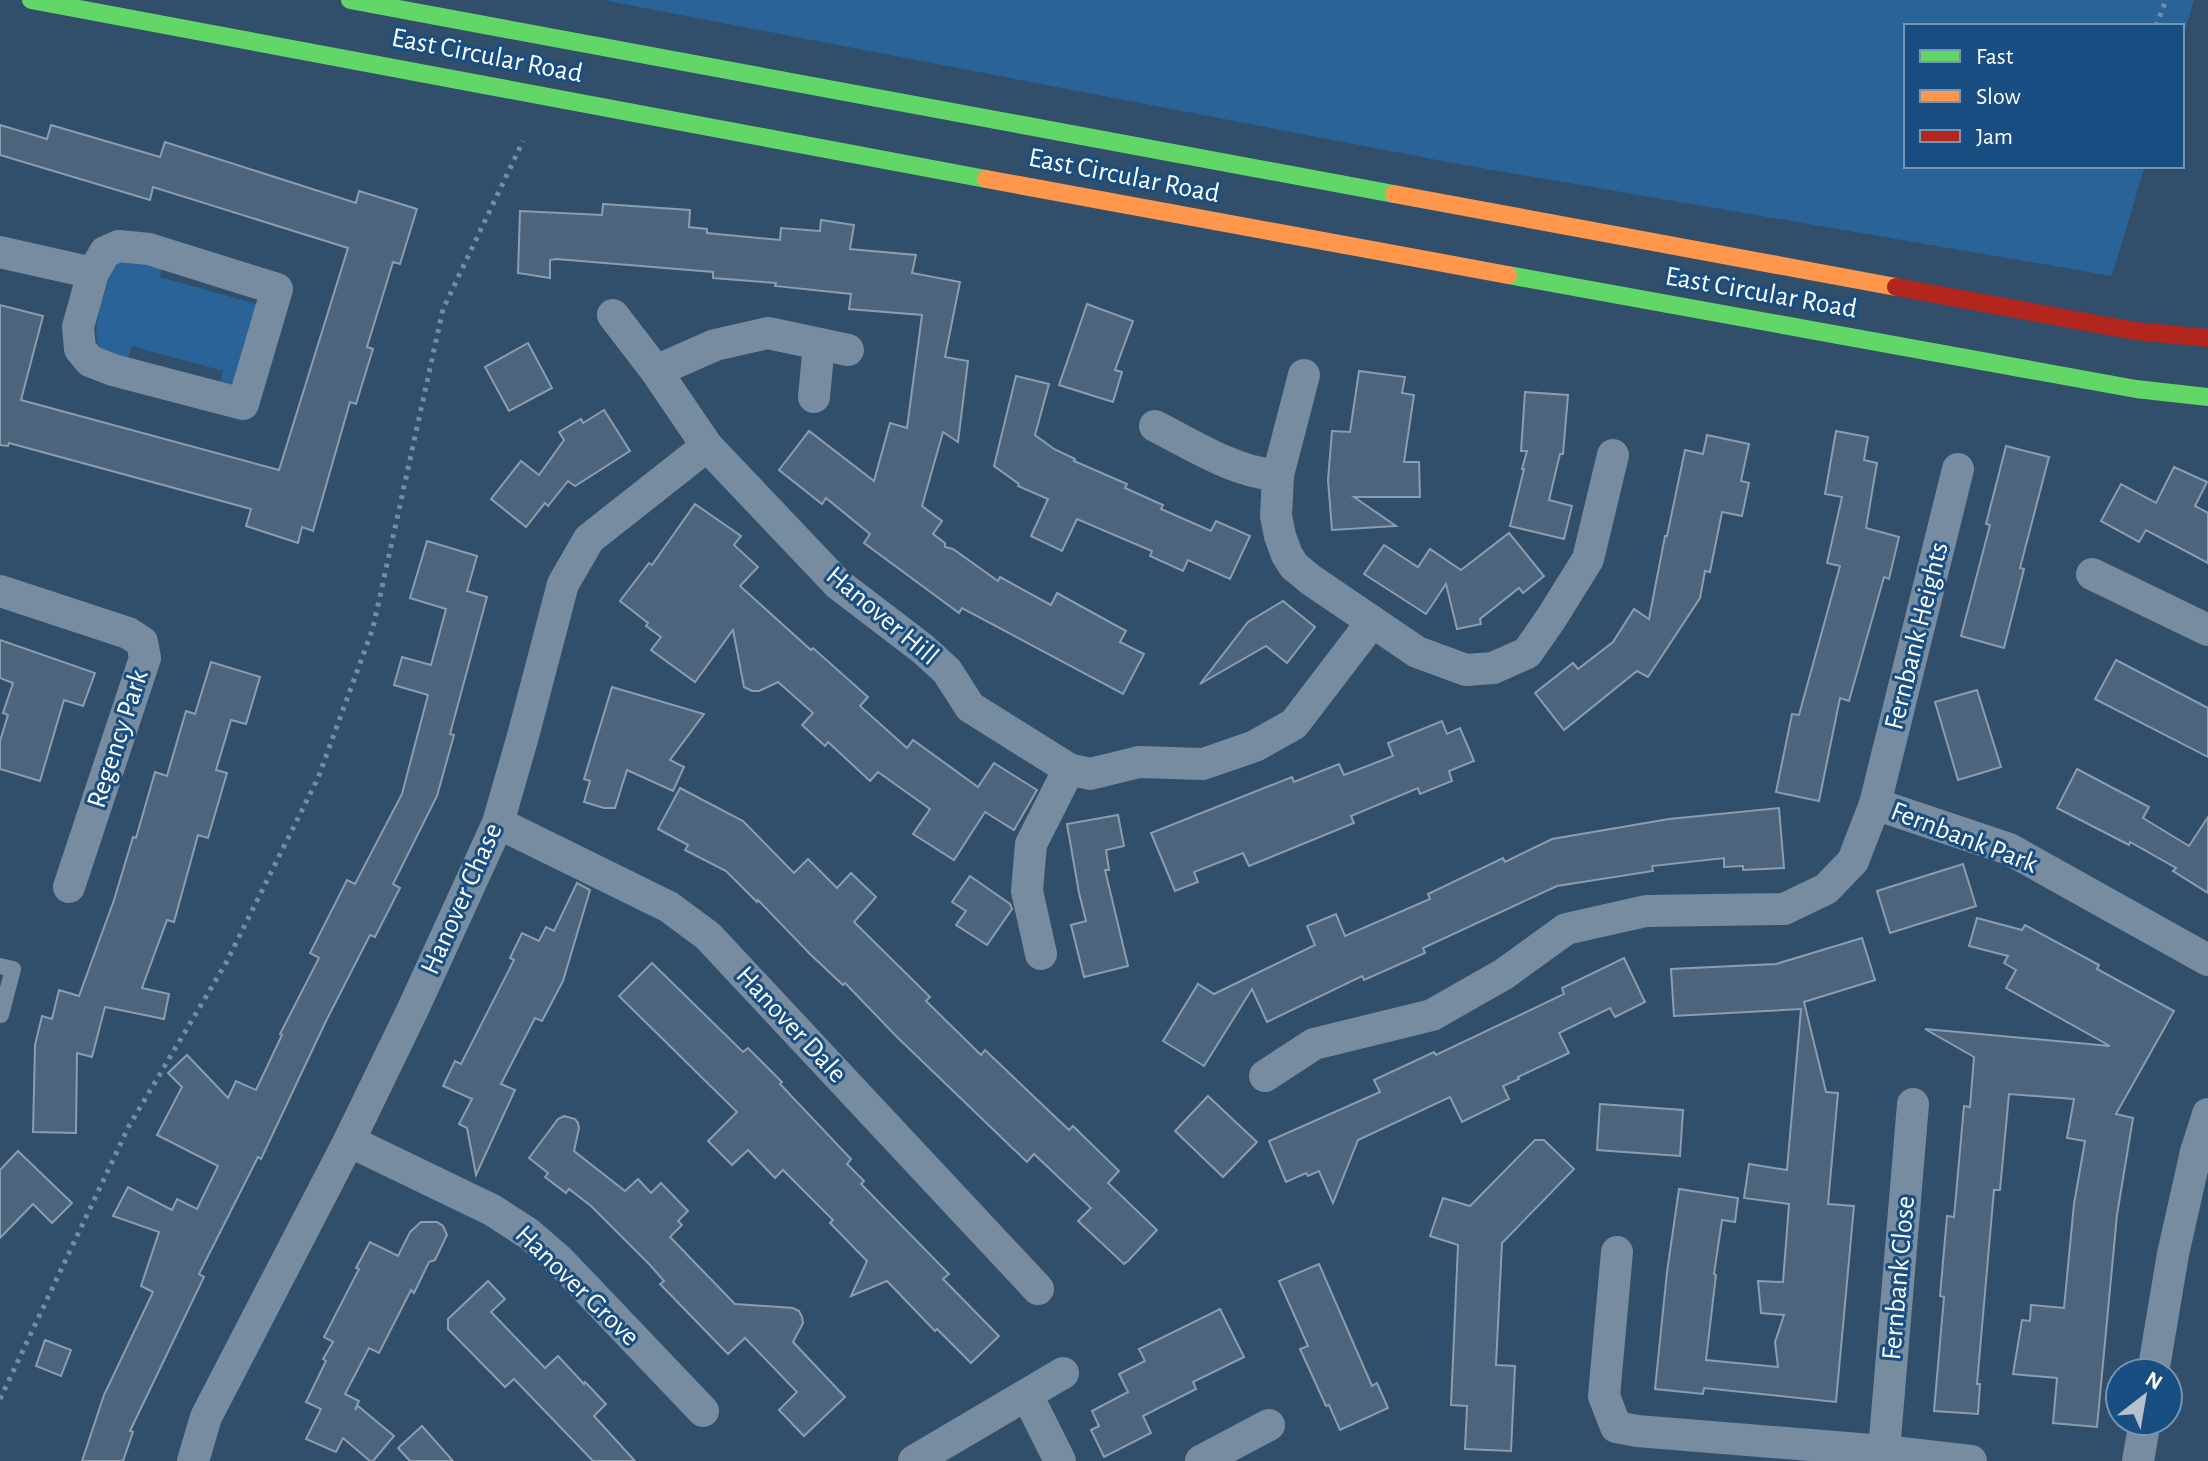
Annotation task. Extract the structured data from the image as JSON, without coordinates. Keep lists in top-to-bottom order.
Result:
{
  "streets": {
    "highway": ["East Circular Road"],
    "street": [
      "Hanover Hill",
      "Fernbank Heights",
      "Regency Park",
      "Fernbank Park",
      "Hanover Chase",
      "Hanover Dale",
      "Fernbank Close",
      "Hanover Grove"
    ]
  },
  "crossings": [
    ["Hanover Hill", "Hanover Chase"],
    ["Fernbank Heights", "Fernbank Park"],
    ["Hanover Chase", "Hanover Dale"],
    ["Hanover Chase", "Hanover Grove"]
  ],
  "legend": ["Fast", "Slow", "Jam"],
  "north": "top right"
}
